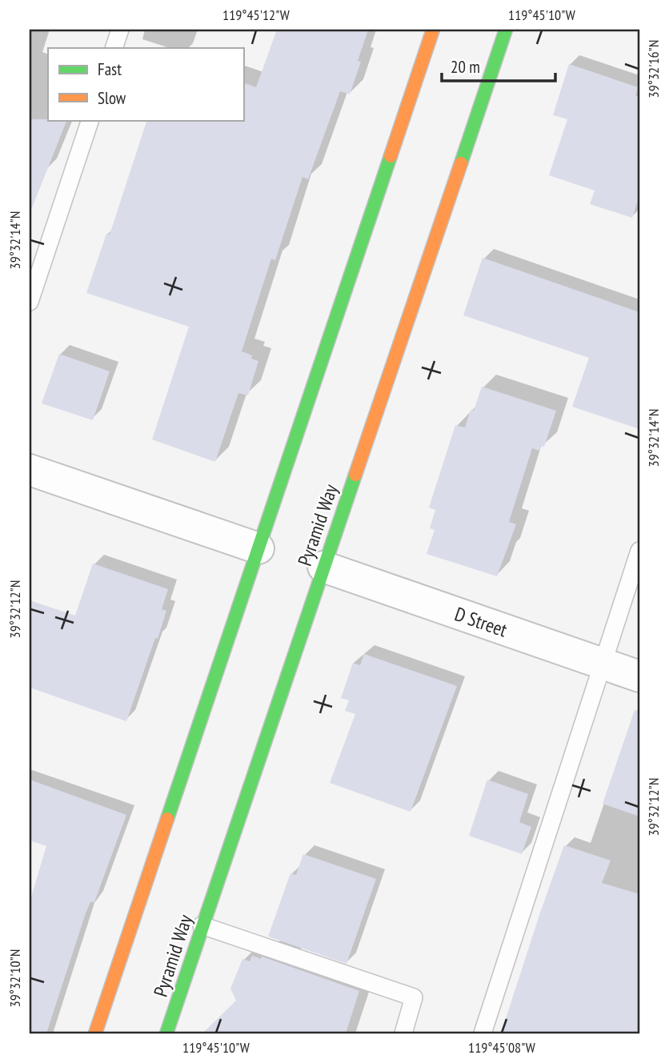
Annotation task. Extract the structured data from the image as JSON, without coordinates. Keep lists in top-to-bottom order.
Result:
{
  "streets": {
    "main road": ["Pyramid Way"],
    "street": ["D Street"]
  },
  "crossings": [
    ["Pyramid Way", "D Street"]
  ],
  "legend": ["Fast", "Slow"],
  "scale_bar": "20 m",
  "coordinates": [
    "119°45'12\"W",
    "119°45'10\"W",
    "39°32'16\"N",
    "39°32'14\"N",
    "39°32'12\"N",
    "39°32'10\"N",
    "119°45'08\"W"
  ]
}
